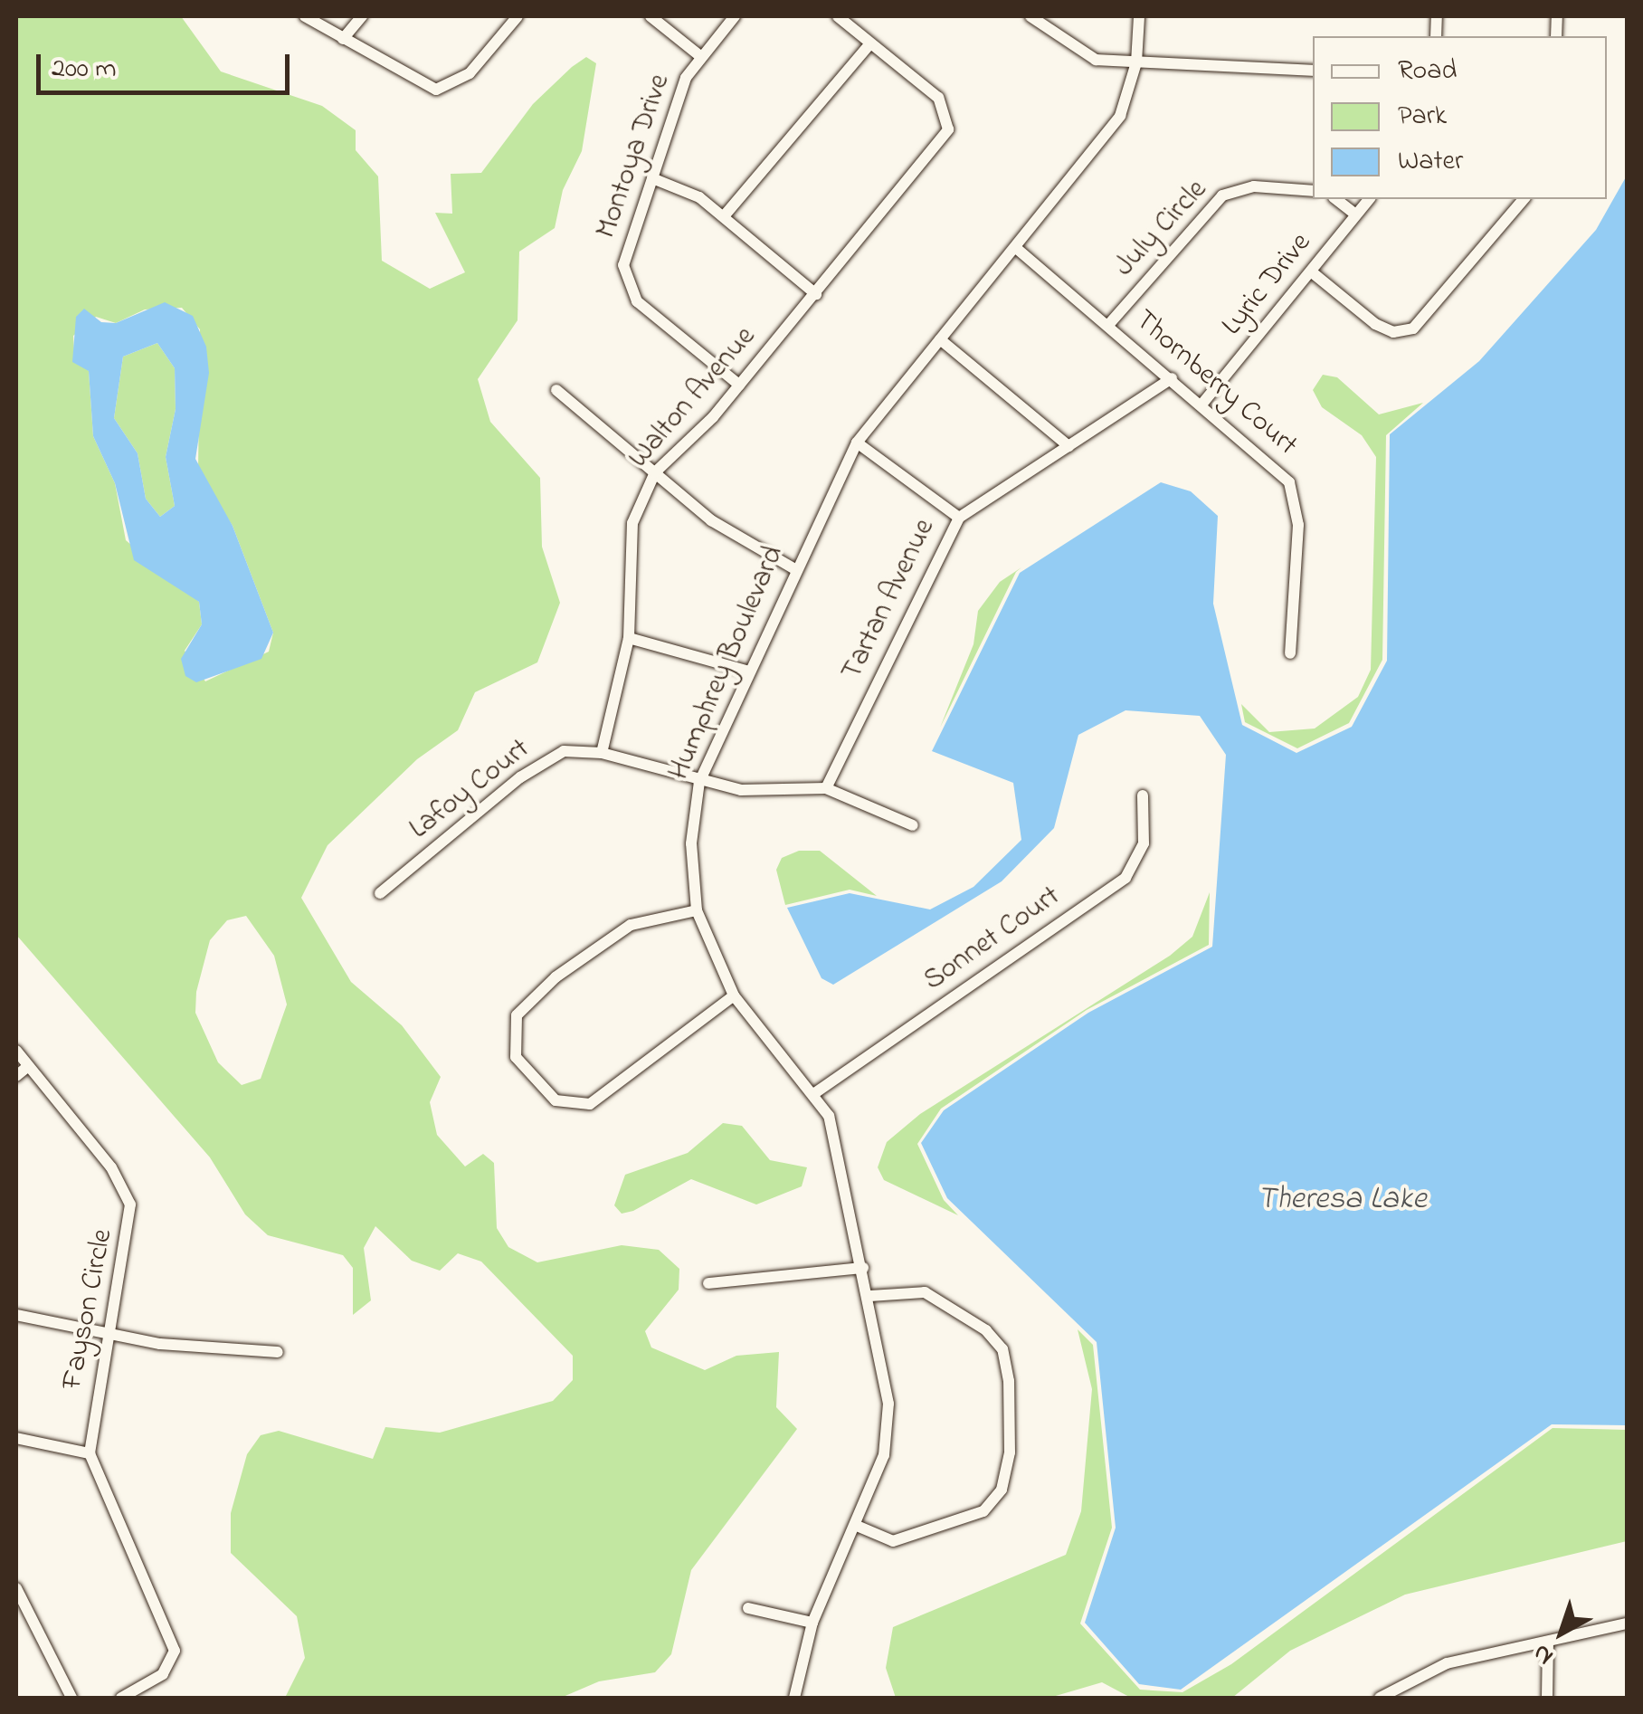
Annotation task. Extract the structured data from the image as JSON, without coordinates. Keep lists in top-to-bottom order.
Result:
{
  "streets": {
    "street": [
      "Montoya Drive",
      "July Circle",
      "Lyric Drive",
      "Thornberry Court",
      "Walton Avenue",
      "Tartan Avenue",
      "Humphrey Boulevard",
      "Lafoy Court",
      "Sonnet Court",
      "Fayson Circle"
    ]
  },
  "crossings": [
    ["Montoya Drive", "Walton Avenue"],
    ["July Circle", "Thornberry Court"],
    ["Lyric Drive", "Thornberry Court"],
    ["Thornberry Court", "Tartan Avenue"],
    ["Thornberry Court", "Humphrey Boulevard"],
    ["Walton Avenue", "Lafoy Court"],
    ["Tartan Avenue", "Lafoy Court"],
    ["Humphrey Boulevard", "Lafoy Court"],
    ["Humphrey Boulevard", "Sonnet Court"]
  ],
  "water": ["Theresa Lake"],
  "legend": ["Road", "Park", "Water"],
  "scale_bar": "200 m",
  "north": "bottom left"
}
